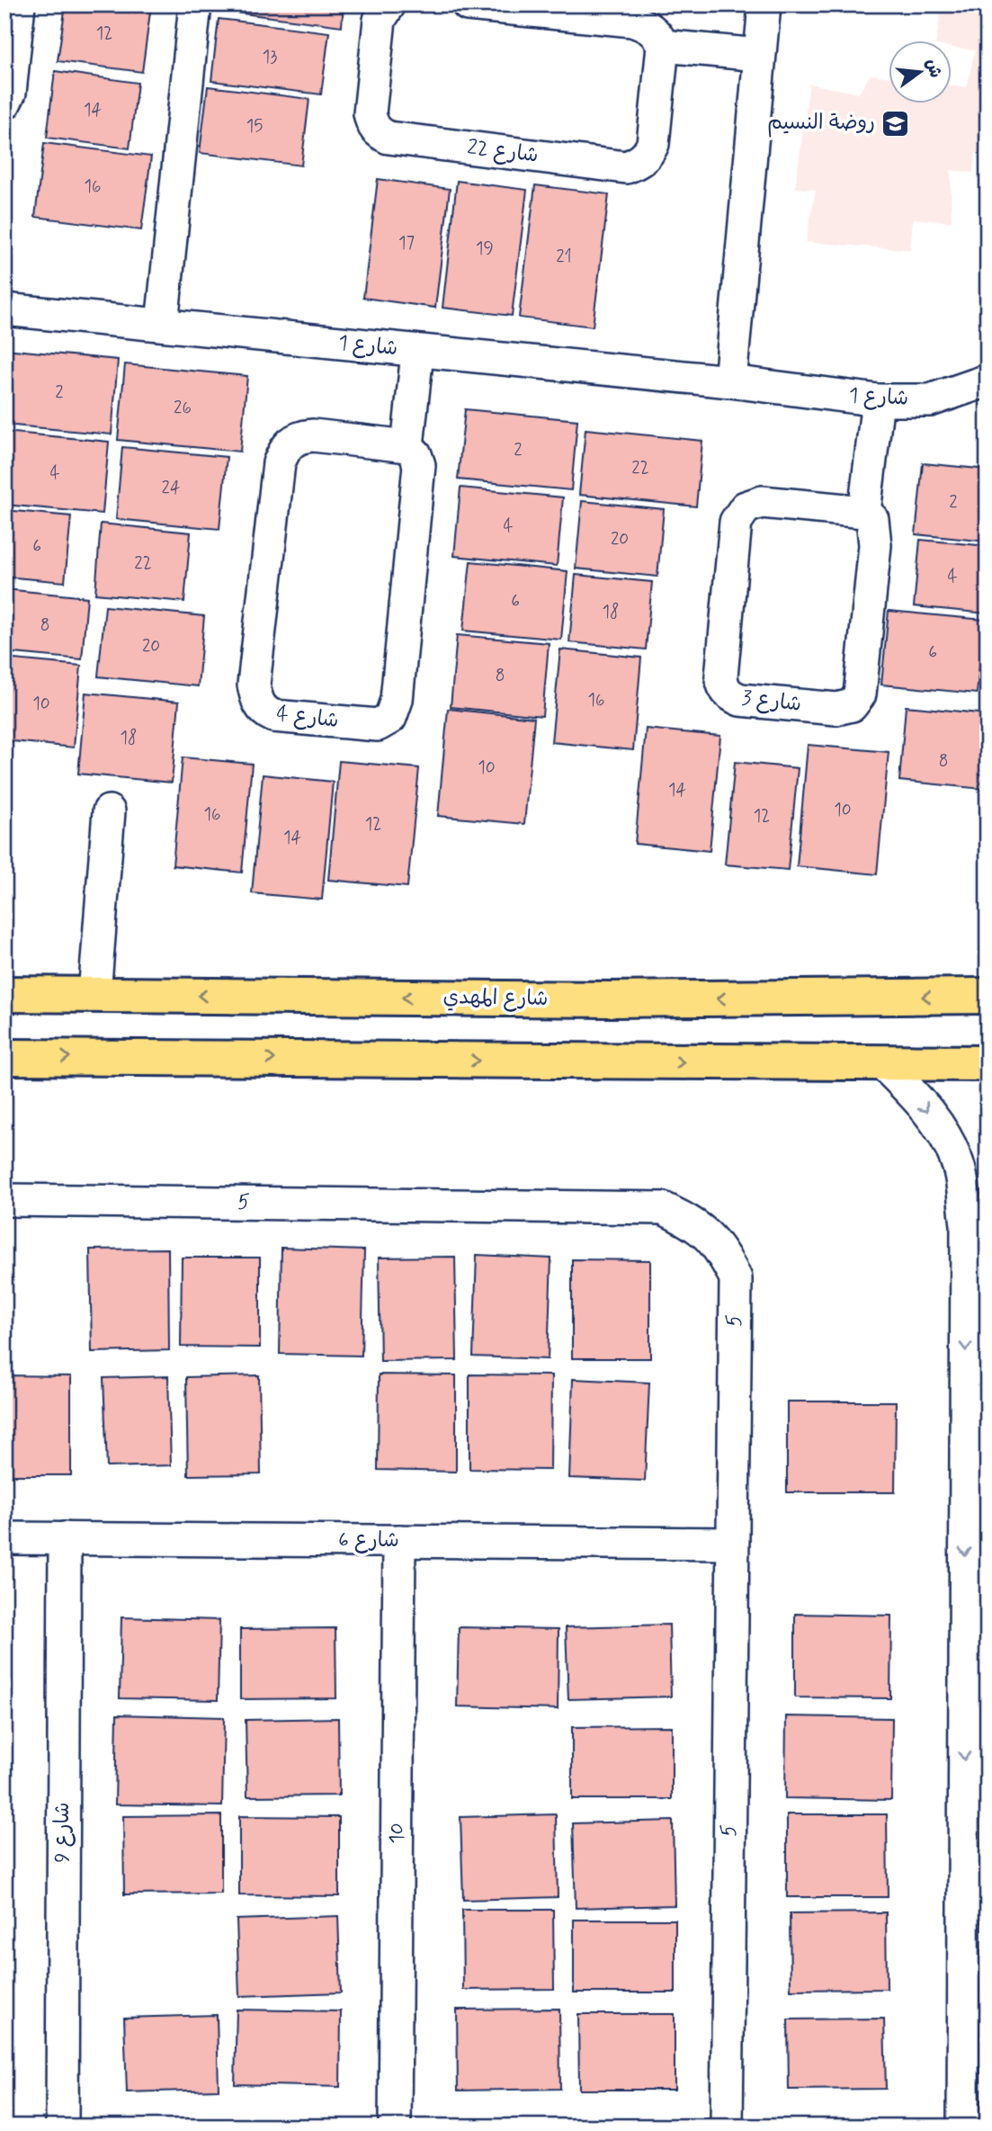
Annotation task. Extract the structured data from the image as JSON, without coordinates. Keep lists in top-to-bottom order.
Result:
{
  "streets": {
    "main road": ["شارع المهدي"],
    "street": [
      "شارع 22",
      "شارع 1",
      "شارع 3",
      "شارع 4",
      "5",
      "شارع 6",
      "شارع 9",
      "10"
    ]
  },
  "crossings": [
    ["شارع 1", "شارع 3"],
    ["شارع 1", "شارع 4"],
    ["5", "شارع 6"],
    ["شارع 6", "شارع 9"],
    ["شارع 6", "10"]
  ],
  "places": {
    "school or university": ["روضة النسيم"]
  },
  "house_numbers": [
    "12",
    "13",
    "14",
    "15",
    "16",
    "17",
    "19",
    "21",
    "2",
    "26",
    "2",
    "22",
    "4",
    "24",
    "2",
    "4",
    "20",
    "6",
    "22",
    "4",
    "6",
    "18",
    "8",
    "20",
    "6",
    "8",
    "16",
    "10",
    "18",
    "8",
    "10",
    "14",
    "10",
    "16",
    "12",
    "12",
    "14"
  ],
  "north": "right"
}
